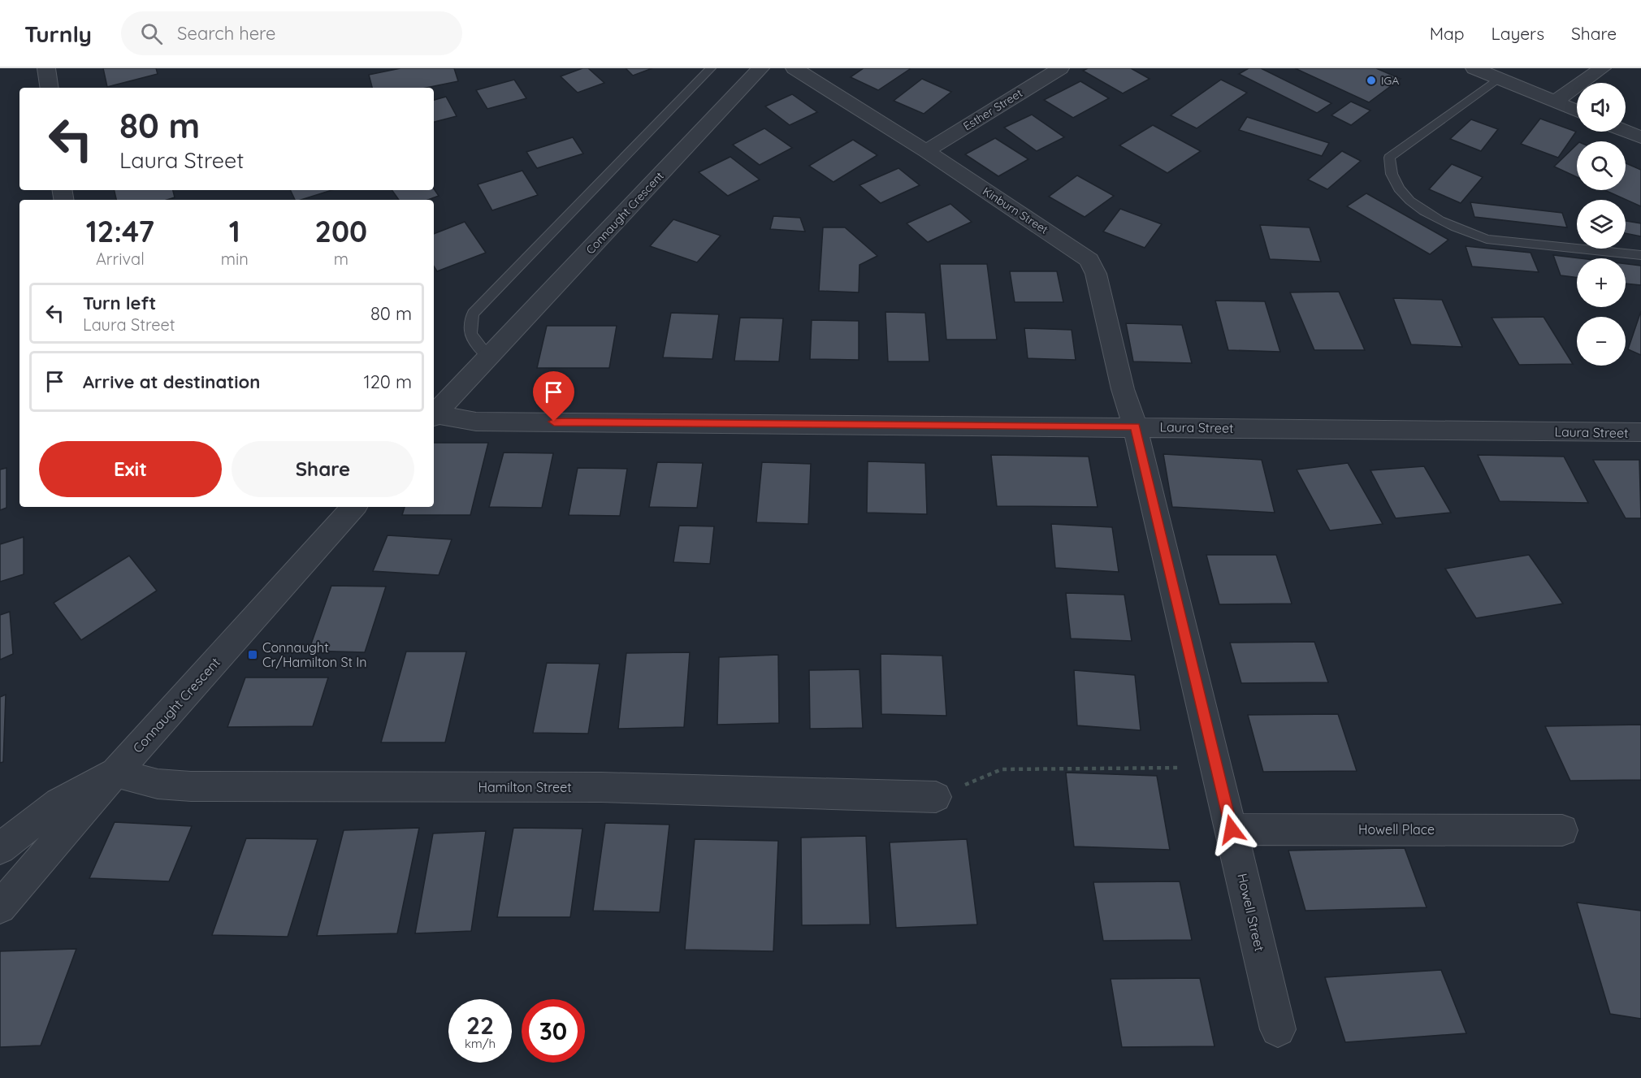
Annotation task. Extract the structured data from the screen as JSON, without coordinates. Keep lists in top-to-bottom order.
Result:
{
  "streets": {
    "street": [
      "Esther Street",
      "Kinburn Street",
      "Connaught Crescent",
      "Laura Street",
      "Hamilton Street",
      "Howell Place",
      "Howell Street"
    ]
  },
  "crossings": [
    ["Esther Street", "Kinburn Street"],
    ["Kinburn Street", "Laura Street"],
    ["Kinburn Street", "Howell Street"],
    ["Connaught Crescent", "Hamilton Street"],
    ["Laura Street", "Howell Street"],
    ["Howell Place", "Howell Street"]
  ],
  "places": {
    "other": ["IGA"],
    "transit": ["Connaught Cr/Hamilton St In"]
  },
  "page": {
    "header": "Turnly",
    "search": "Search here",
    "nav": ["Map", "Layers", "Share"],
    "map_buttons": ["+", "−"],
    "turn": ["80 m", "Laura Street"],
    "eta": [
      "12:47",
      "Arrival",
      "1",
      "min",
      "200",
      "m"
    ],
    "list": [
      {
        "name": "Turn left",
        "note": "Laura Street",
        "value": "80 m"
      },
      {
        "name": "Arrive at destination",
        "value": "120 m"
      }
    ],
    "buttons": ["Exit", "Share"],
    "speed": "22 km/h",
    "limit": "30"
  }
}
